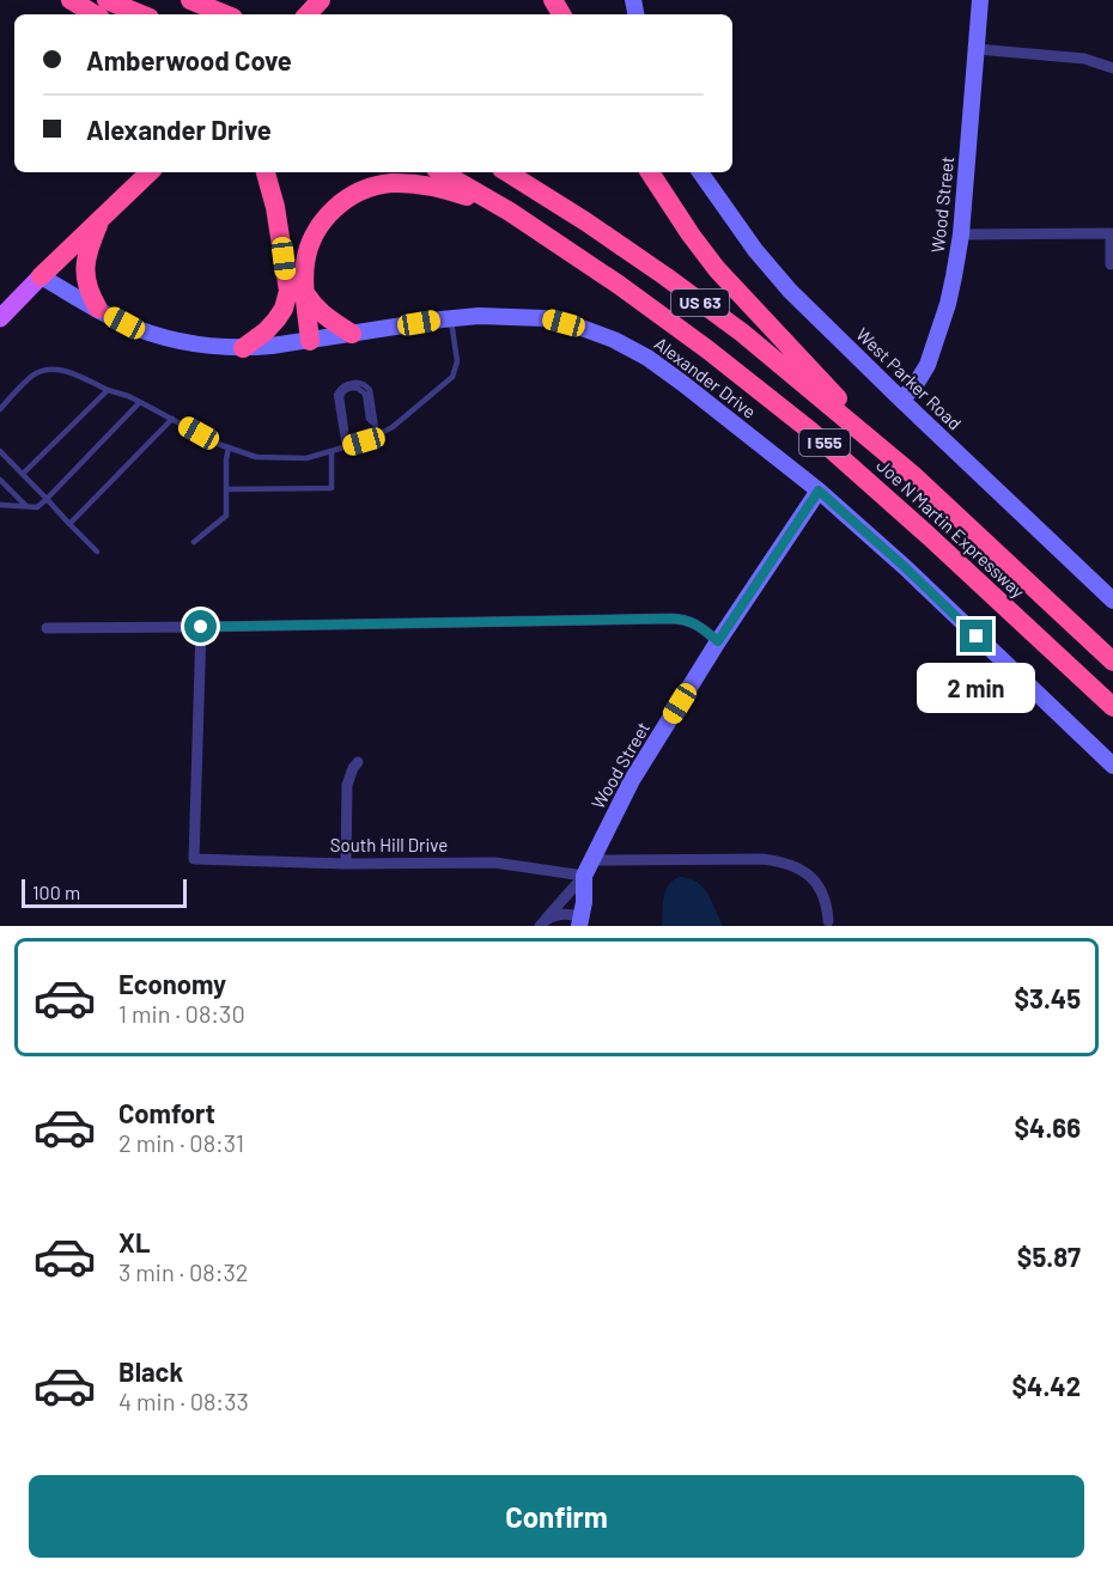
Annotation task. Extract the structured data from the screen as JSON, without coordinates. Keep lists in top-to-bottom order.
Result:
{
  "streets": {
    "highway": ["US 63", "I 555", "Joe N Martin Expressway"],
    "street": [
      "Wood Street",
      "Alexander Drive",
      "West Parker Road",
      "South Hill Drive"
    ]
  },
  "crossings": [
    ["Wood Street", "Alexander Drive"],
    ["Wood Street", "West Parker Road"],
    ["Wood Street", "South Hill Drive"],
    ["US 63", "Joe N Martin Expressway"]
  ],
  "scale_bar": "100 m",
  "page": {
    "banner": ["Amberwood Cove", "Alexander Drive"],
    "bubble": "2 min",
    "scale": "100 m",
    "list": [
      {
        "name": "Economy",
        "note": "1 min · 08:30",
        "value": "$3.45"
      },
      {
        "name": "Comfort",
        "note": "2 min · 08:31",
        "value": "$4.66"
      },
      {
        "name": "XL",
        "note": "3 min · 08:32",
        "value": "$5.87"
      },
      {
        "name": "Black",
        "note": "4 min · 08:33",
        "value": "$4.42"
      }
    ],
    "buttons": "Confirm"
  }
}
